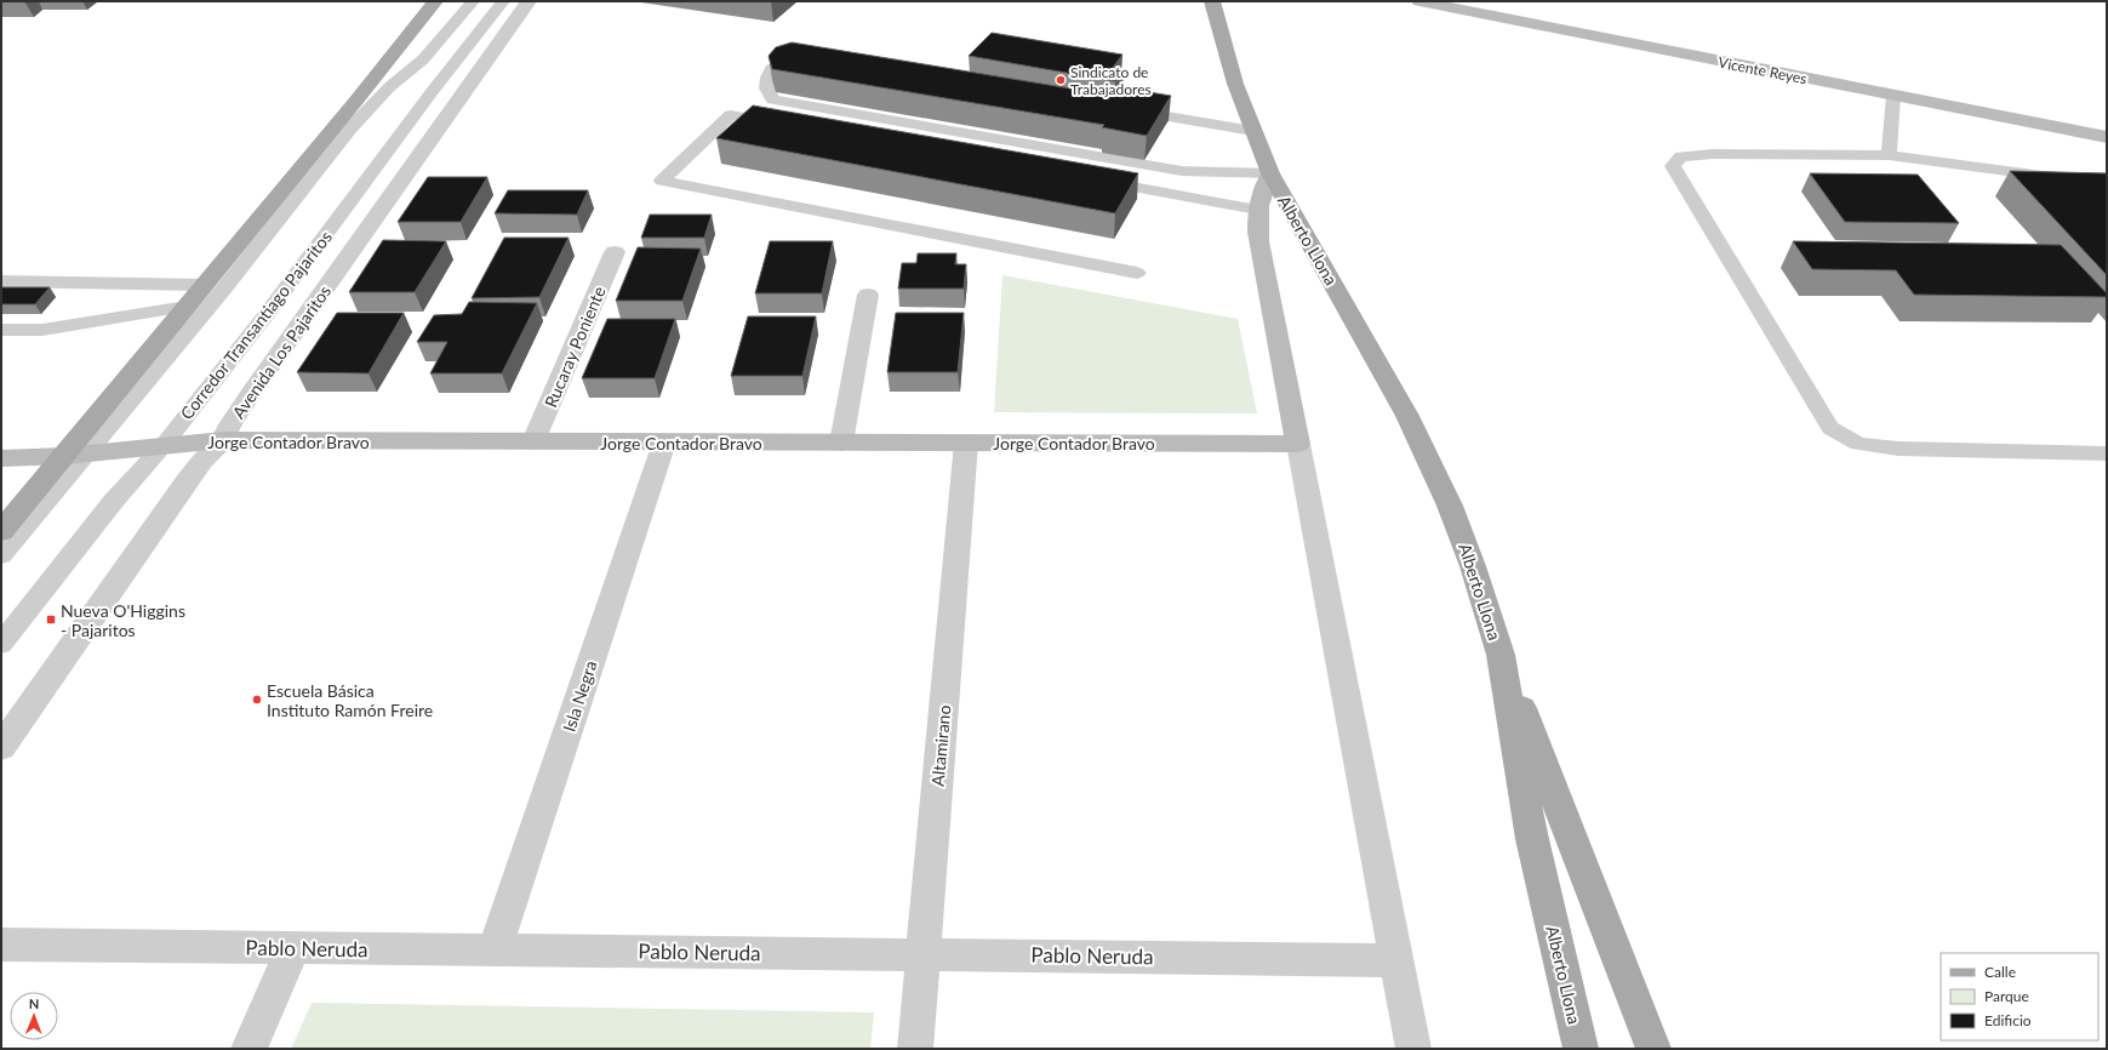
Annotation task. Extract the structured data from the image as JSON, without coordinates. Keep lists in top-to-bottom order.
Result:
{
  "streets": {
    "main road": ["Alberto Llona"],
    "street": [
      "Vicente Reyes",
      "Rucaray Poniente",
      "Avenida Los Pajaritos",
      "Jorge Contador Bravo",
      "Isla Negra",
      "Altamirano",
      "Pablo Neruda"
    ],
    "lane": ["Corredor Transantiago Pajaritos"]
  },
  "crossings": [
    ["Alberto Llona", "Jorge Contador Bravo"],
    ["Alberto Llona", "Pablo Neruda"],
    ["Corredor Transantiago Pajaritos", "Jorge Contador Bravo"],
    ["Rucaray Poniente", "Jorge Contador Bravo"],
    ["Avenida Los Pajaritos", "Jorge Contador Bravo"],
    ["Jorge Contador Bravo", "Isla Negra"],
    ["Jorge Contador Bravo", "Altamirano"],
    ["Isla Negra", "Pablo Neruda"],
    ["Altamirano", "Pablo Neruda"]
  ],
  "places": {
    "other": ["Sindicato de Trabajadores", "Escuela Básica Instituto Ramón Freire"],
    "transit": ["Nueva O'Higgins - Pajaritos"]
  },
  "legend": ["Calle", "Parque", "Edificio"],
  "north": "top"
}
